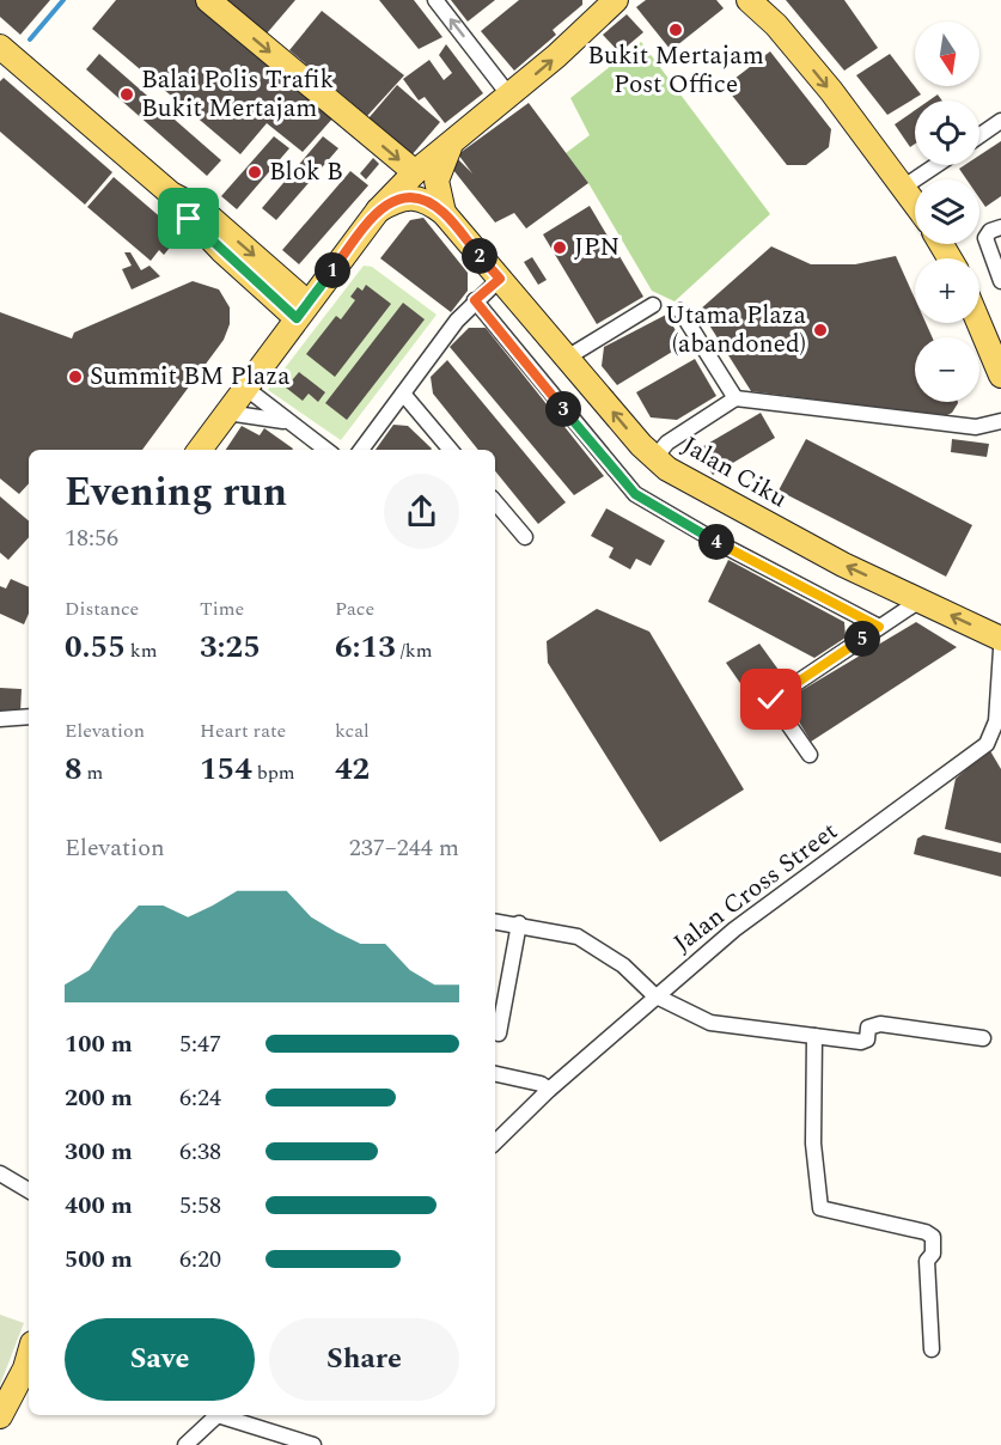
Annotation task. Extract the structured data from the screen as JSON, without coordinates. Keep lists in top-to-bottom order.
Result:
{
  "streets": {
    "main road": ["Jalan Ciku"],
    "street": ["Jalan Cross Street"]
  },
  "one_way": ["Jalan Ciku"],
  "places": [
    "Bukit Mertajam Post Office",
    "Balai Polis Trafik Bukit Mertajam",
    "Blok B",
    "JPN",
    "Utama Plaza (abandoned)",
    "Summit BM Plaza"
  ],
  "north": "bottom",
  "page": {
    "map_buttons": ["+", "−"],
    "pins": [
      "2",
      "1",
      "3",
      "4",
      "5"
    ],
    "heading": ["Evening run", "18:56"],
    "stats": [
      ["Distance", "0.55 km"],
      ["Time", "3:25"],
      ["Pace", "6:13 /km"],
      ["Elevation", "8 m"],
      ["Heart rate", "154 bpm"],
      ["kcal", "42"]
    ],
    "chart": ["Elevation", "237–244 m"],
    "list": [
      {
        "name": "100 m",
        "note": "5:47"
      },
      {
        "name": "200 m",
        "note": "6:24"
      },
      {
        "name": "300 m",
        "note": "6:38"
      },
      {
        "name": "400 m",
        "note": "5:58"
      },
      {
        "name": "500 m",
        "note": "6:20"
      }
    ],
    "buttons": ["Save", "Share"]
  }
}
